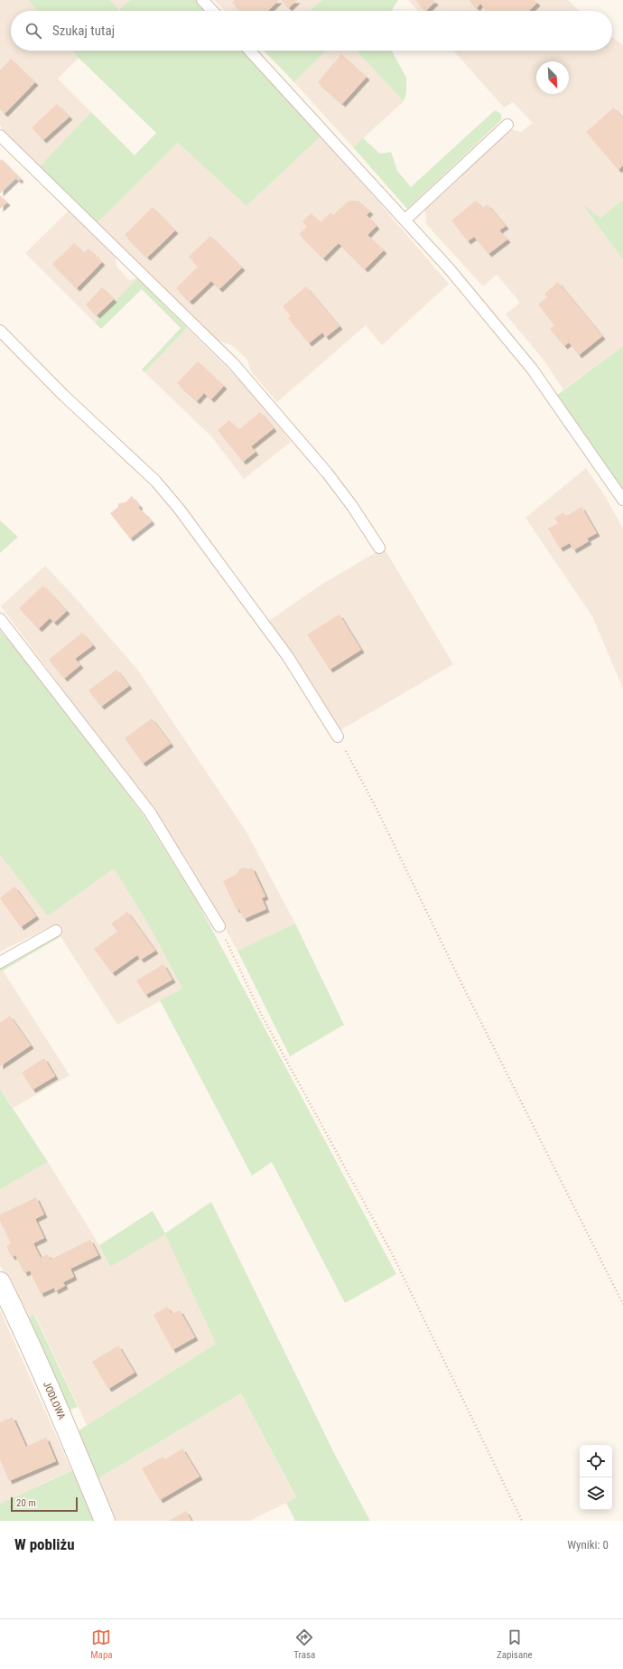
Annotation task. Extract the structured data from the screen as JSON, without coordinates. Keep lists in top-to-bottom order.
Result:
{
  "streets": {
    "street": ["JODŁOWA"]
  },
  "scale_bar": "20 m",
  "north": "bottom right",
  "page": {
    "search": "Szukaj tutaj",
    "scale": "20 m",
    "heading": ["W pobliżu", "Wyniki: 0"],
    "nav": ["Mapa", "Trasa", "Zapisane"]
  }
}
